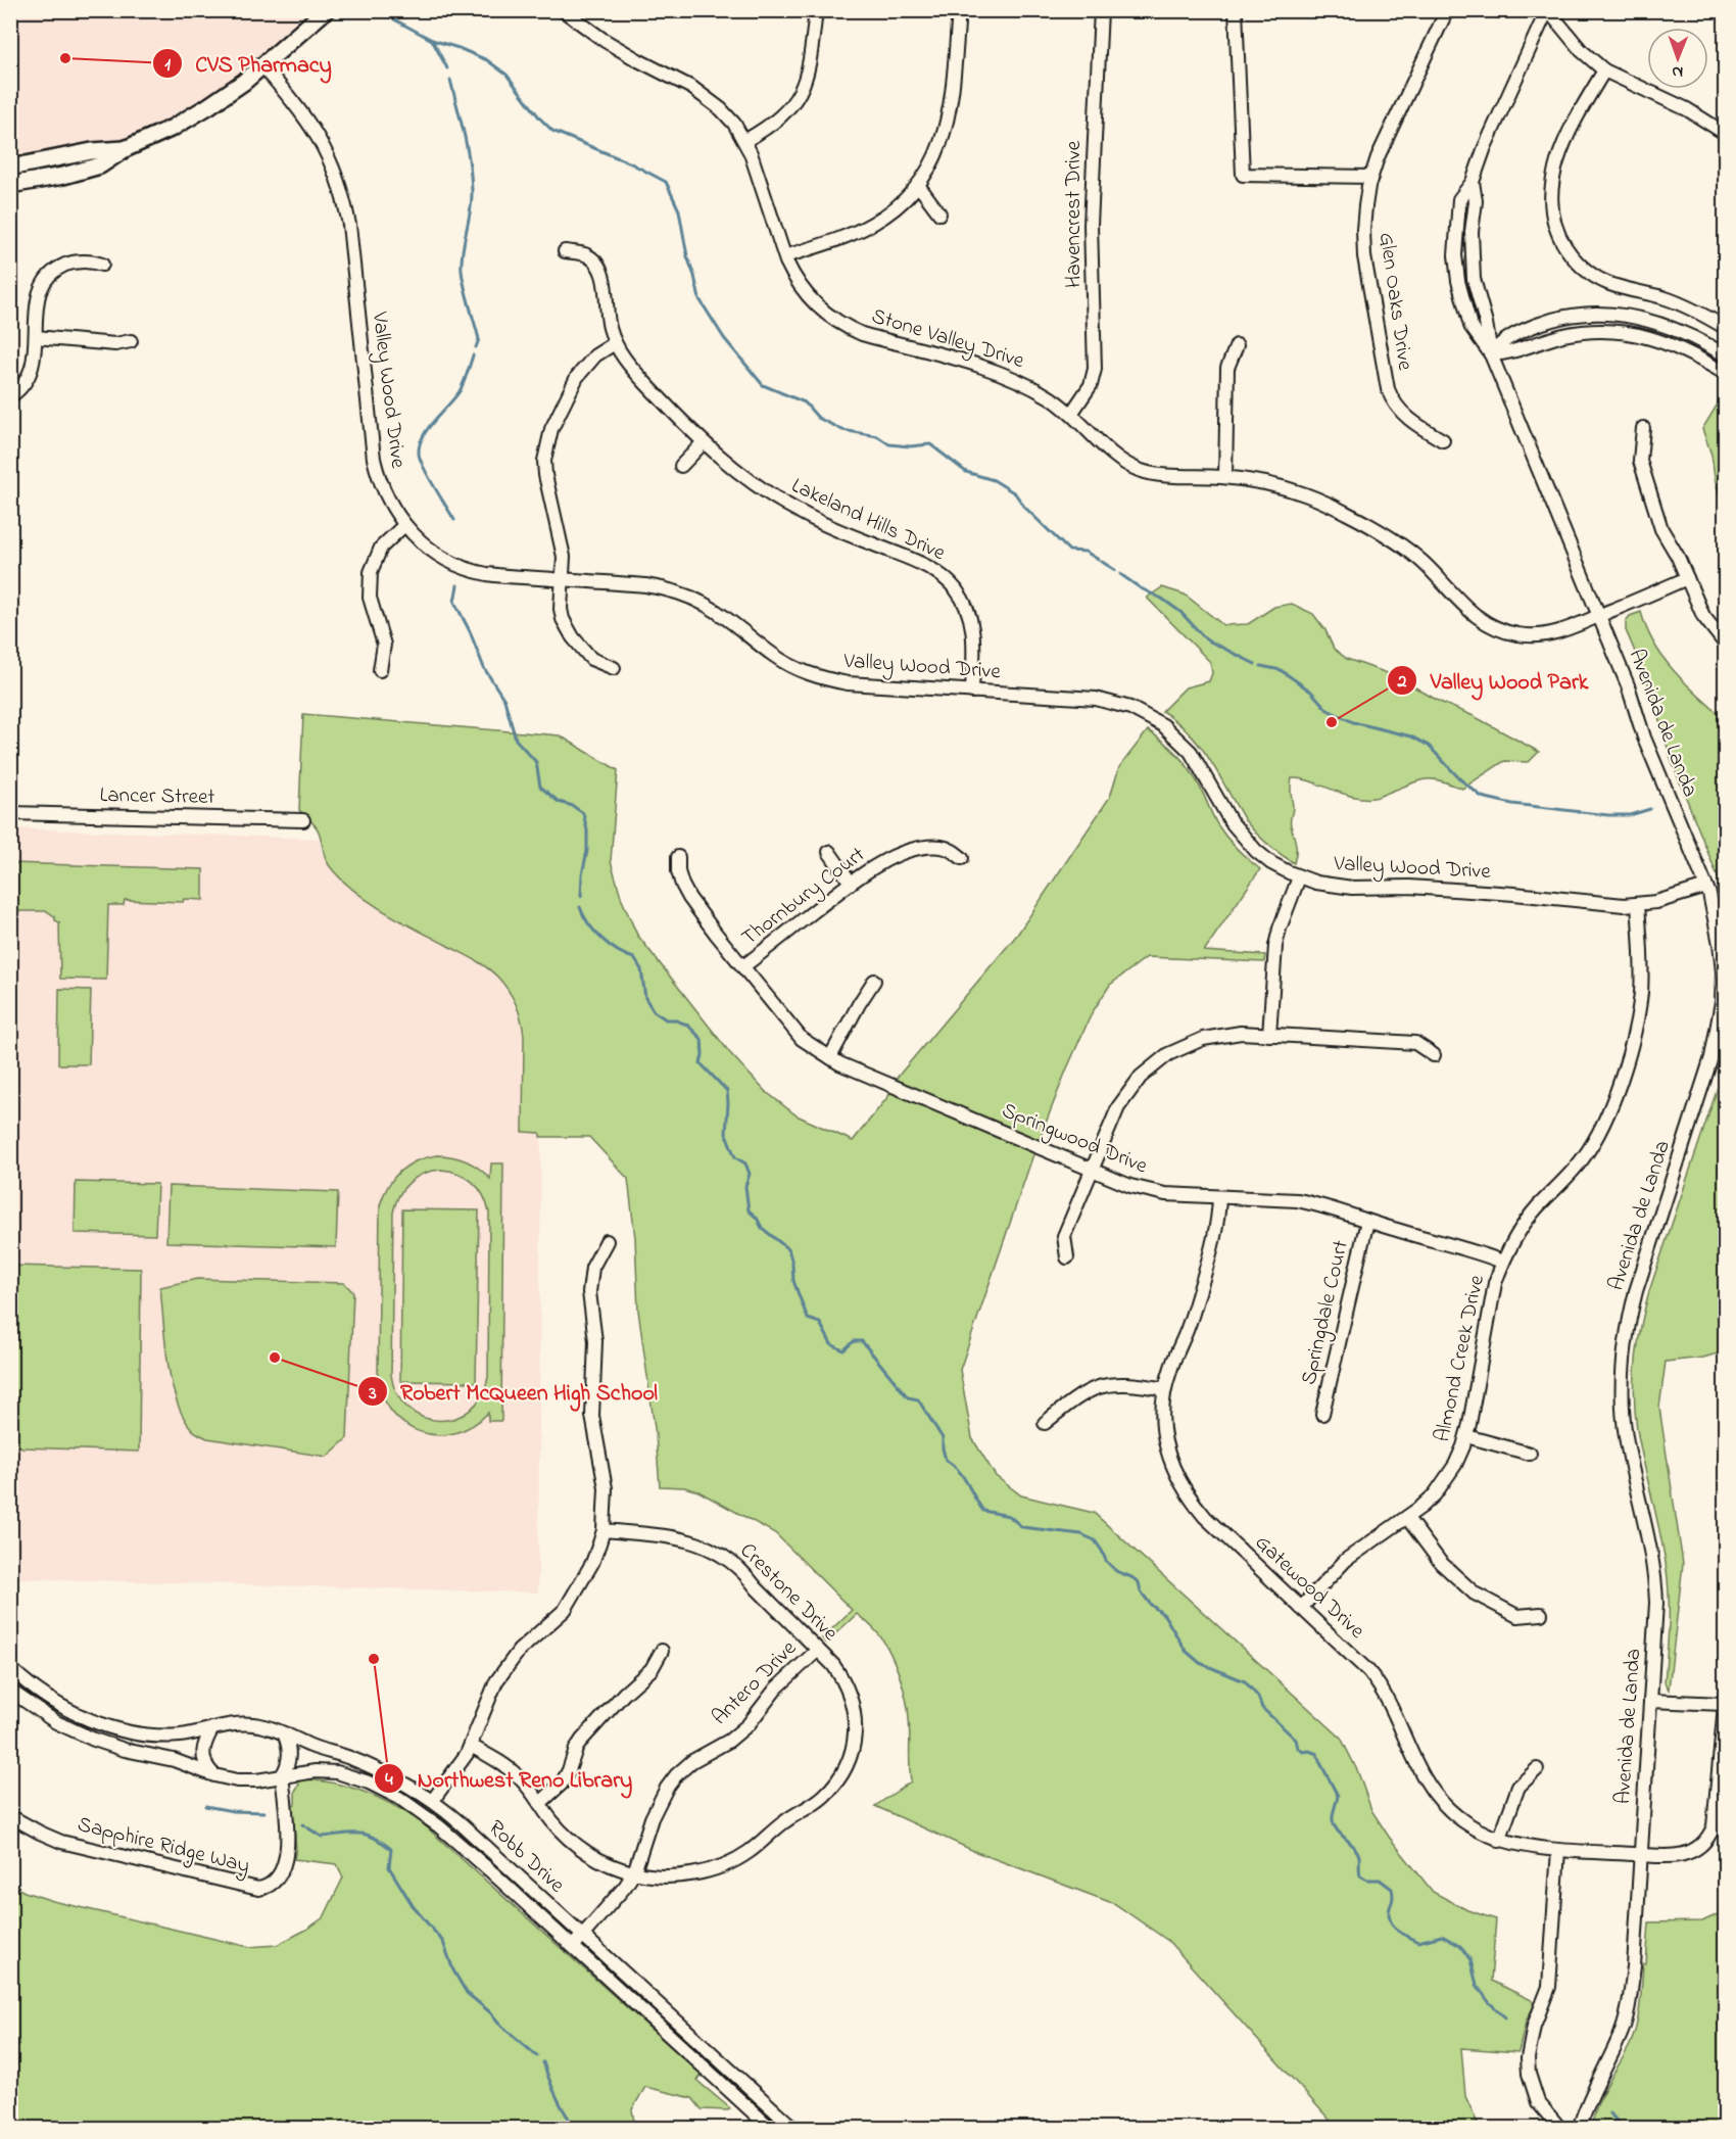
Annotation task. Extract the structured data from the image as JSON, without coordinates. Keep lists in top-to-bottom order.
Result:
{
  "streets": {
    "street": [
      "Havencrest Drive",
      "Glen Oaks Drive",
      "Stone Valley Drive",
      "Valley Wood Drive",
      "Lakeland Hills Drive",
      "Avenida de Landa",
      "Lancer Street",
      "Thornbury Court",
      "Springwood Drive",
      "Springdale Court",
      "Almond Creek Drive",
      "Gatewood Drive",
      "Crestone Drive",
      "Antero Drive",
      "Sapphire Ridge Way",
      "Robb Drive"
    ]
  },
  "crossings": [
    ["Havencrest Drive", "Stone Valley Drive"],
    ["Stone Valley Drive", "Avenida de Landa"],
    ["Valley Wood Drive", "Lakeland Hills Drive"],
    ["Valley Wood Drive", "Avenida de Landa"],
    ["Valley Wood Drive", "Almond Creek Drive"],
    ["Avenida de Landa", "Gatewood Drive"],
    ["Thornbury Court", "Springwood Drive"],
    ["Springwood Drive", "Springdale Court"],
    ["Springwood Drive", "Almond Creek Drive"],
    ["Springwood Drive", "Gatewood Drive"],
    ["Almond Creek Drive", "Gatewood Drive"],
    ["Crestone Drive", "Antero Drive"],
    ["Antero Drive", "Robb Drive"],
    ["Sapphire Ridge Way", "Robb Drive"]
  ],
  "places": [
    "CVS Pharmacy",
    "Valley Wood Park",
    "Robert McQueen High School",
    "Northwest Reno Library"
  ],
  "north": "bottom"
}
